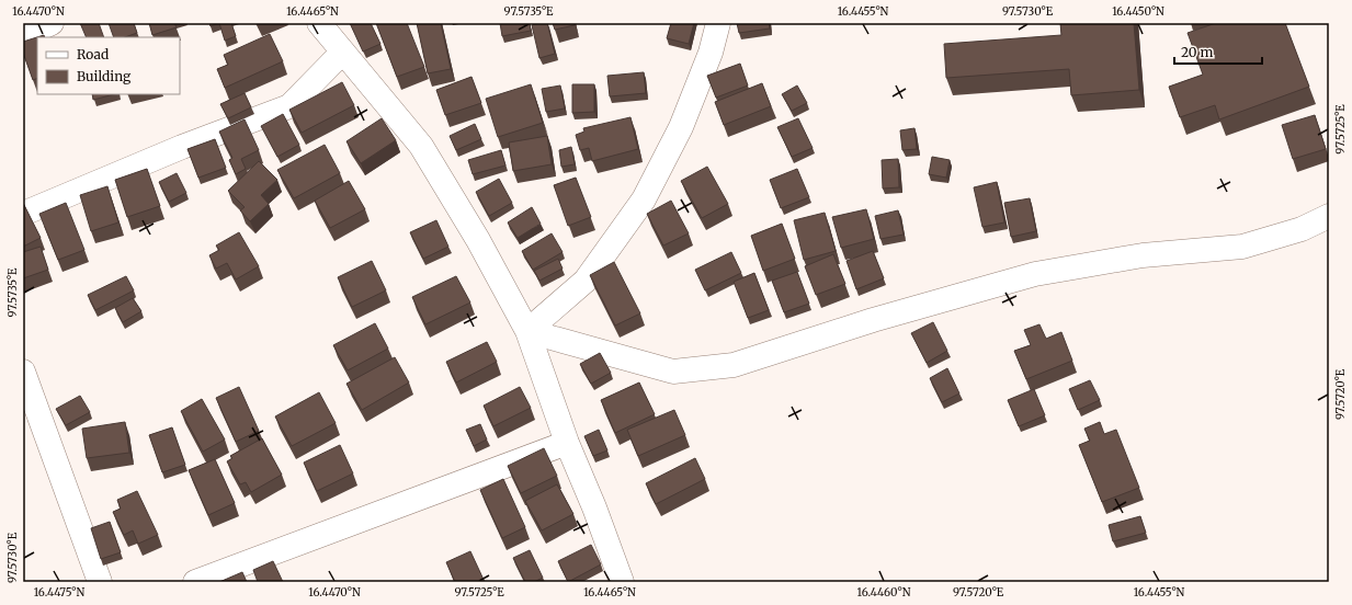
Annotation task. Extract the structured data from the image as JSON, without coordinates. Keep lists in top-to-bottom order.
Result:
{
  "legend": ["Road", "Building"],
  "scale_bar": "20 m",
  "coordinates": [
    "16.4470°N",
    "16.4465°N",
    "97.5735°E",
    "16.4455°N",
    "97.5730°E",
    "16.4450°N",
    "97.5725°E",
    "97.5720°E",
    "16.4475°N",
    "16.4460°N"
  ]
}
